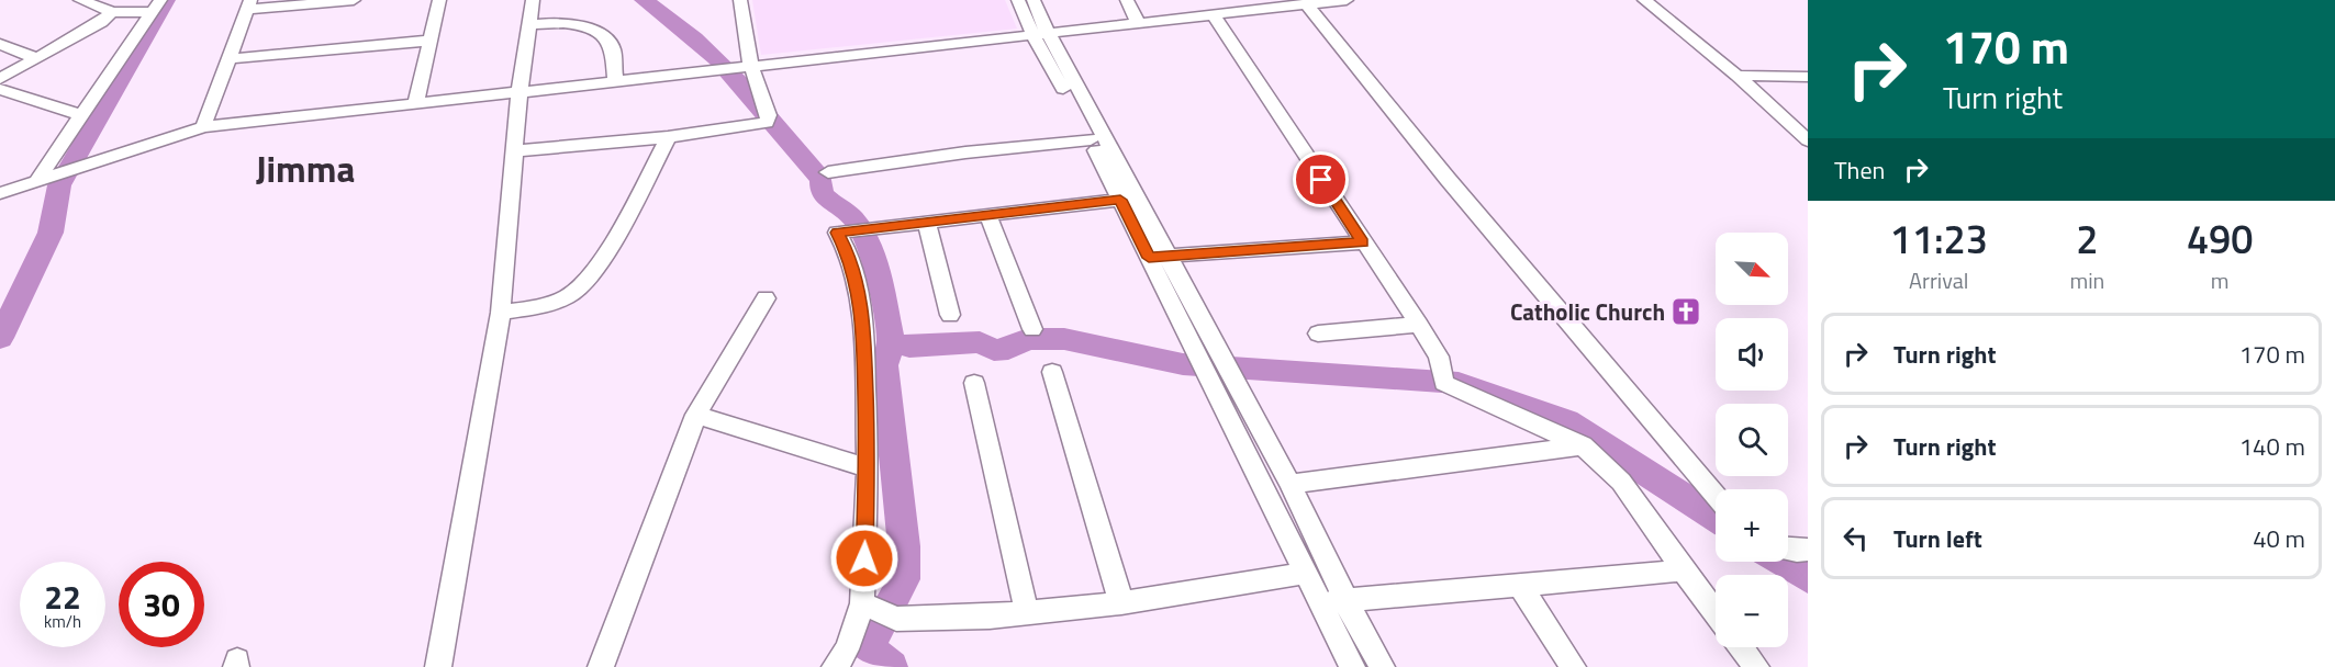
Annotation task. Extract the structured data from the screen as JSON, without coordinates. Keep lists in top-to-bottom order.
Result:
{
  "districts": ["Jimma"],
  "places": {
    "church": ["Catholic Church"]
  },
  "north": "bottom right",
  "page": {
    "turn": ["170 m", "Turn right"],
    "then": "Then",
    "eta": [
      "11:23",
      "Arrival",
      "2",
      "min",
      "490",
      "m"
    ],
    "map_buttons": ["+", "−"],
    "list": [
      {
        "name": "Turn right",
        "value": "170 m"
      },
      {
        "name": "Turn right",
        "value": "140 m"
      },
      {
        "name": "Turn left",
        "value": "40 m"
      }
    ],
    "speed": "22 km/h",
    "limit": "30"
  }
}
